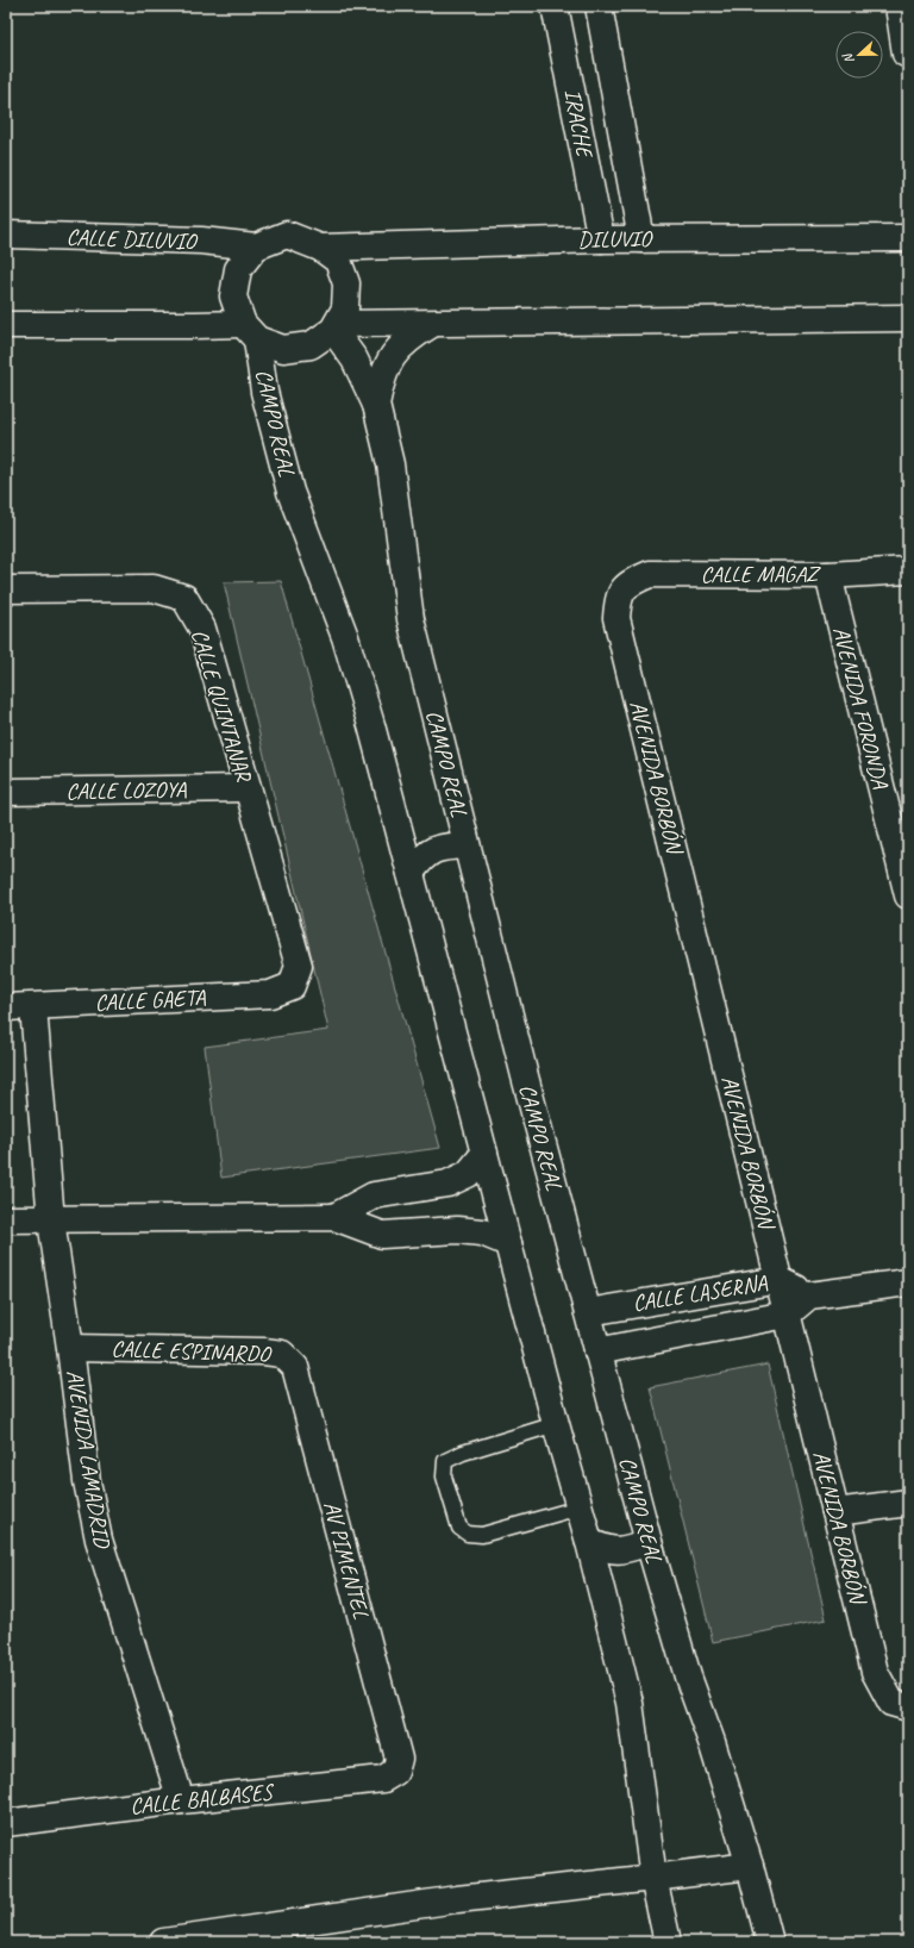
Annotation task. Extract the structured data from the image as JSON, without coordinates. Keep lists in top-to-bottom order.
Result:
{
  "streets": {
    "street": [
      "IRACHE",
      "CALLE DILUVIO",
      "DILUVIO",
      "CAMPO REAL",
      "CALLE MAGAZ",
      "CALLE QUINTANAR",
      "AVENIDA FORONDA",
      "AVENIDA BORBÓN",
      "CALLE LOZOYA",
      "CALLE GAETA",
      "CALLE LASERNA",
      "CALLE ESPINARDO",
      "AVENIDA LAMADRID",
      "AV PIMENTEL",
      "CALLE BALBASES"
    ]
  },
  "crossings": [
    ["IRACHE", "DILUVIO"],
    ["CALLE DILUVIO", "DILUVIO"],
    ["CALLE DILUVIO", "CAMPO REAL"],
    ["DILUVIO", "CAMPO REAL"],
    ["CAMPO REAL", "CALLE LASERNA"],
    ["CALLE MAGAZ", "AVENIDA FORONDA"],
    ["CALLE MAGAZ", "AVENIDA BORBÓN"],
    ["CALLE QUINTANAR", "CALLE LOZOYA"],
    ["CALLE QUINTANAR", "CALLE GAETA"],
    ["AVENIDA BORBÓN", "CALLE LASERNA"],
    ["CALLE GAETA", "AVENIDA LAMADRID"],
    ["CALLE ESPINARDO", "AVENIDA LAMADRID"],
    ["CALLE ESPINARDO", "AV PIMENTEL"],
    ["AVENIDA LAMADRID", "CALLE BALBASES"],
    ["AV PIMENTEL", "CALLE BALBASES"]
  ],
  "north": "left"
}
